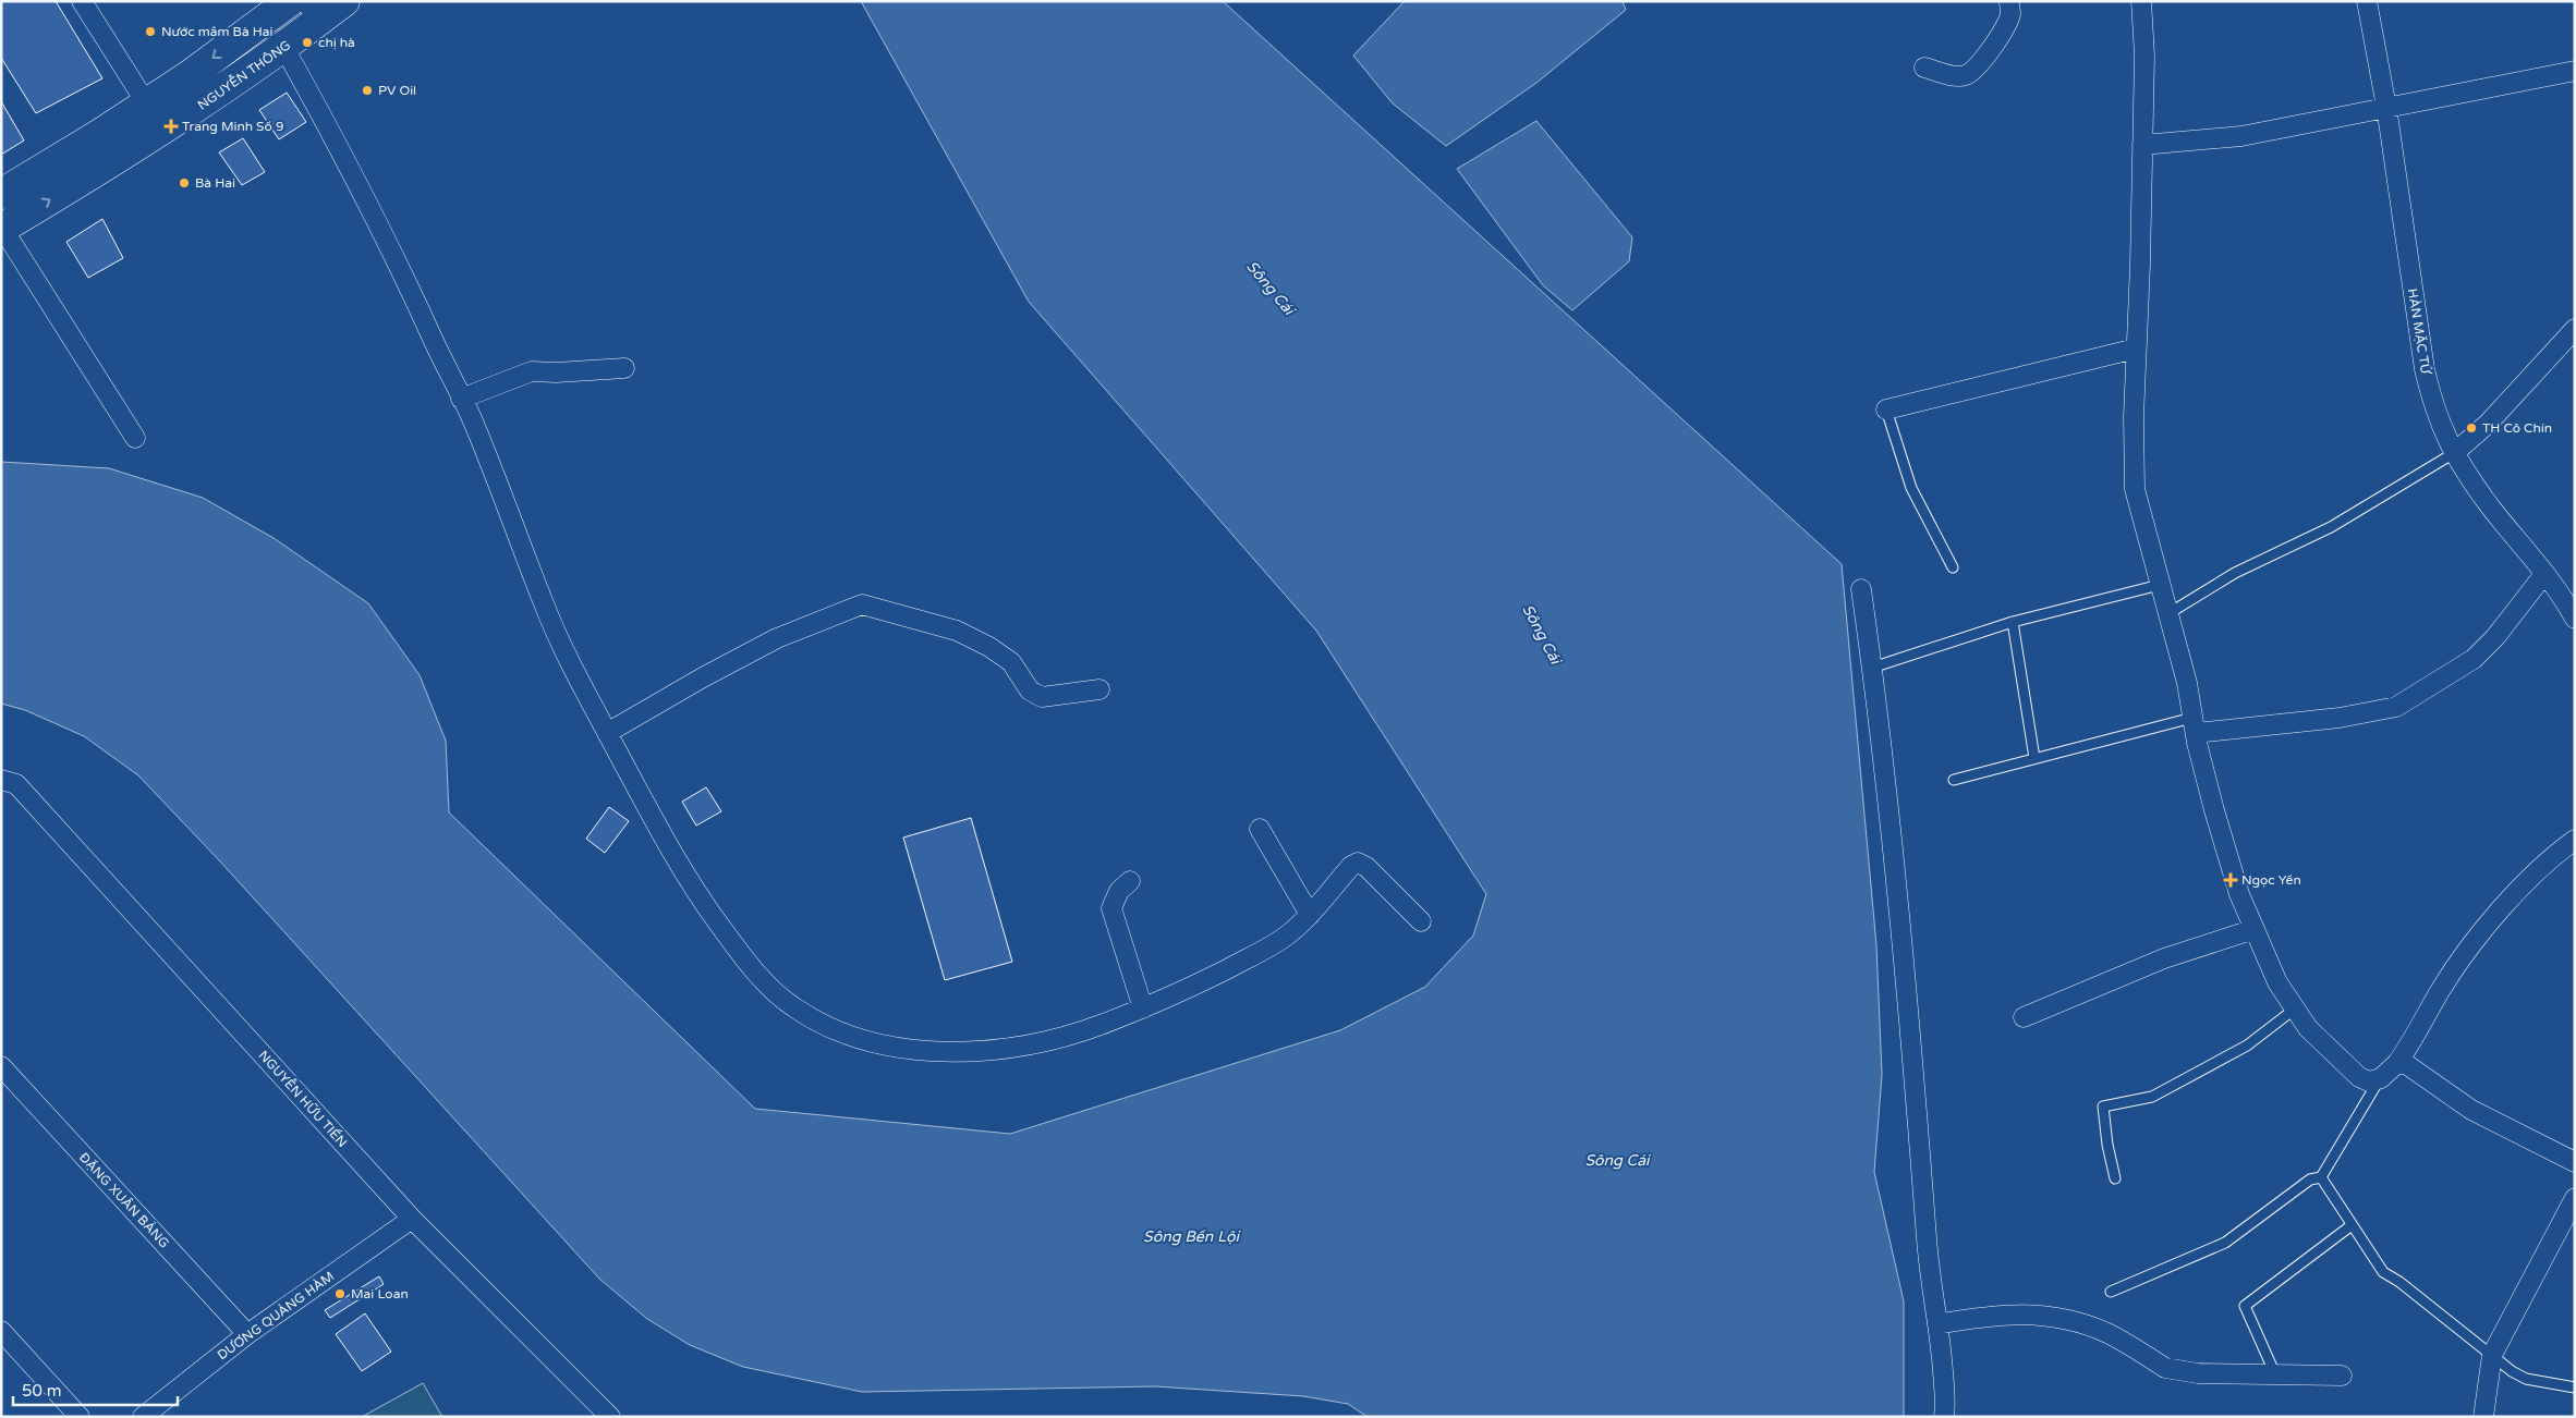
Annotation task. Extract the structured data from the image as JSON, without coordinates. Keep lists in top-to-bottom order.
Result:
{
  "streets": {
    "main road": ["NGUYỄN THÔNG"],
    "street": [
      "HÀN MẶC TỬ",
      "NGUYỄN HỮU TIẾN",
      "ĐẶNG XUÂN BẢNG",
      "DƯƠNG QUẢNG HÀM"
    ]
  },
  "crossings": [
    ["NGUYỄN HỮU TIẾN", "DƯƠNG QUẢNG HÀM"],
    ["ĐẶNG XUÂN BẢNG", "DƯƠNG QUẢNG HÀM"]
  ],
  "water": ["Sông Cái", "Sông Bến Lội"],
  "places": {
    "other": [
      "Nước mắm Bà Hai",
      "chị hà",
      "PV Oil",
      "Bà Hai",
      "TH Cô Chín",
      "Mai Loan"
    ],
    "health": ["Trang Minh Số 9", "Ngọc Yến"]
  },
  "scale_bar": "50 m"
}
